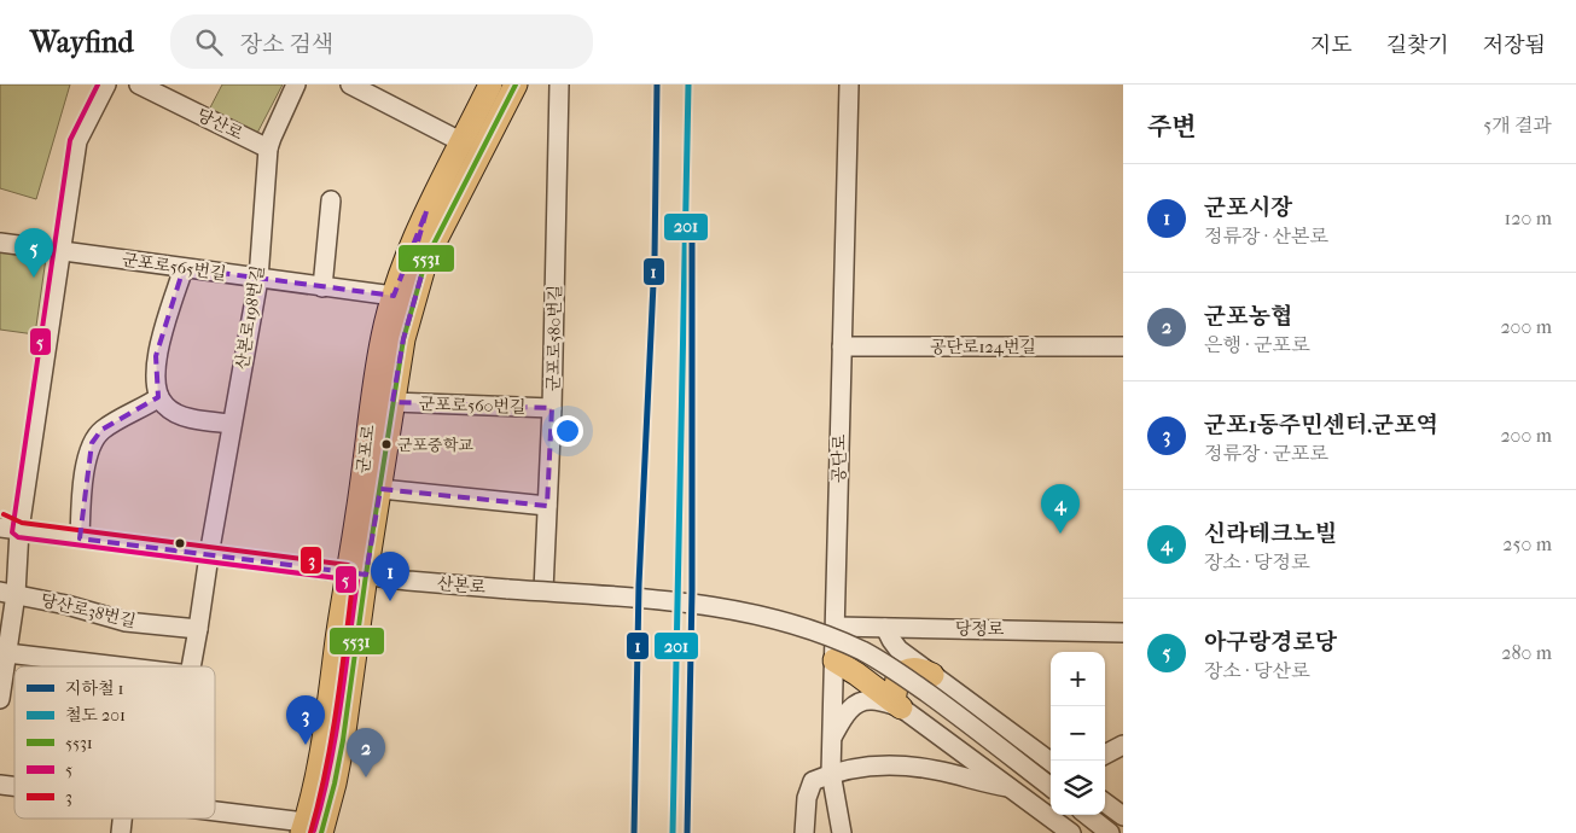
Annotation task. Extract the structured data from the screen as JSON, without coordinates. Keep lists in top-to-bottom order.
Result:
{
  "streets": {
    "main road": ["군포로"],
    "street": [
      "당산로",
      "군포로565번길",
      "산본로198번길",
      "군포로580번길",
      "공단로124번길",
      "군포로560번길",
      "공단로",
      "산본로",
      "당산로38번길",
      "당정로"
    ]
  },
  "crossings": [
    ["당산로", "산본로198번길"],
    ["군포로565번길", "산본로198번길"],
    ["군포로565번길", "군포로"],
    ["산본로198번길", "산본로"],
    ["산본로198번길", "당산로38번길"],
    ["군포로580번길", "군포로560번길"],
    ["공단로124번길", "공단로"],
    ["군포로560번길", "군포로"],
    ["군포로", "산본로"],
    ["공단로", "당정로"]
  ],
  "places": ["군포중학교"],
  "lines": [
    "metro line 1",
    "rail line 201",
    "transit line 5531",
    "transit line 5",
    "transit line 3"
  ],
  "legend": [
    "지하철 1",
    "철도 201",
    "5531",
    "5",
    "3"
  ],
  "page": {
    "header": "Wayfind",
    "search": "장소 검색",
    "nav": ["지도", "길찾기", "저장됨"],
    "heading": ["주변", "5개 결과"],
    "list": [
      {
        "mark": "1",
        "name": "군포시장",
        "note": "정류장 · 산본로",
        "value": "120 m"
      },
      {
        "mark": "2",
        "name": "군포농협",
        "note": "은행 · 군포로",
        "value": "200 m"
      },
      {
        "mark": "3",
        "name": "군포1동주민센터.군포역",
        "note": "정류장 · 군포로",
        "value": "200 m"
      },
      {
        "mark": "4",
        "name": "신라테크노빌",
        "note": "장소 · 당정로",
        "value": "250 m"
      },
      {
        "mark": "5",
        "name": "아구랑경로당",
        "note": "장소 · 당산로",
        "value": "280 m"
      }
    ],
    "pins": [
      "5",
      "4",
      "1",
      "3",
      "2"
    ],
    "map_buttons": ["+", "−"]
  }
}
